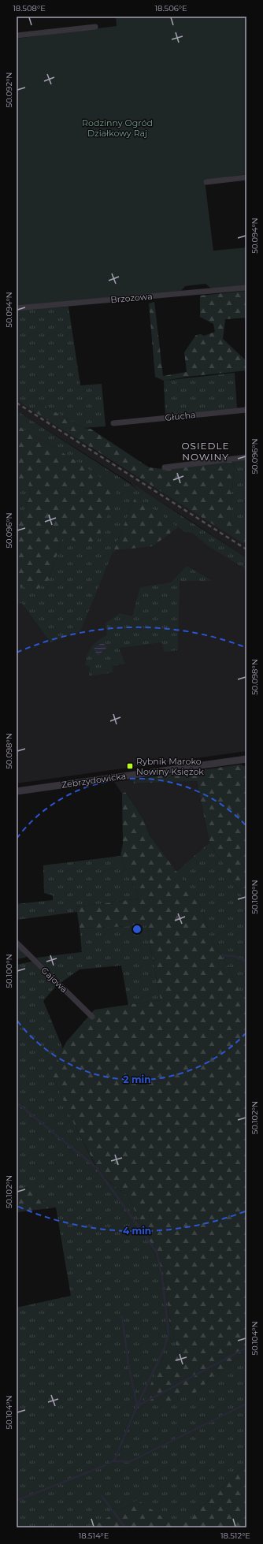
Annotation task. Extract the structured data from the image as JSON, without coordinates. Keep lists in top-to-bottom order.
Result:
{
  "streets": {
    "street": [
      "Brzozowa",
      "Głucha",
      "Zebrzydowicka",
      "Gajowa"
    ]
  },
  "districts": ["OSIEDLE NOWINY"],
  "parks": ["Rodzinny Ogród Działkowy Raj"],
  "places": {
    "transit": ["Rybnik Maroko Nowiny Księżok"]
  },
  "coordinates": [
    "18.508°E",
    "18.506°E",
    "50.092°N",
    "50.094°N",
    "50.096°N",
    "50.098°N",
    "50.100°N",
    "50.102°N",
    "50.104°N",
    "18.514°E",
    "18.512°E"
  ],
  "rings": ["2 min", "4 min"]
}
